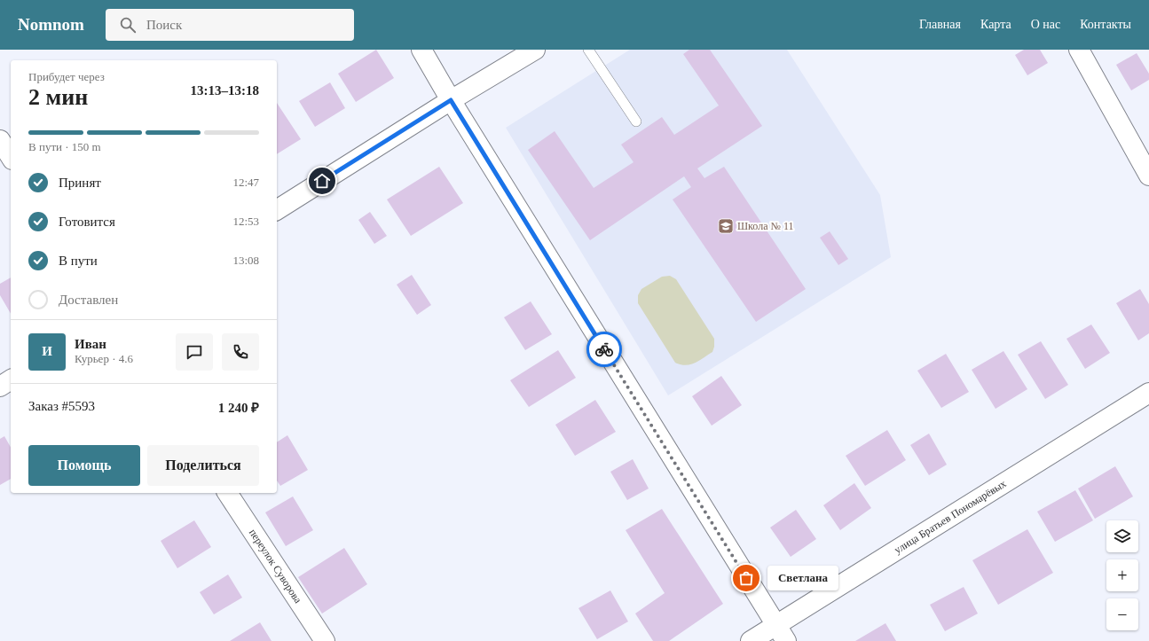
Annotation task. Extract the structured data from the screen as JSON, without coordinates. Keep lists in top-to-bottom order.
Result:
{
  "streets": {
    "street": ["улица Братьев Пономарёвых", "переулок Суворова"]
  },
  "places": {
    "school or university": ["Школа № 11"],
    "other": ["Светлана"]
  },
  "page": {
    "header": "Nomnom",
    "search": "Поиск",
    "nav": [
      "Главная",
      "Карта",
      "О нас",
      "Контакты"
    ],
    "heading": ["2 мин", "Прибудет через", "13:13–13:18"],
    "panel": [
      "Иван",
      "Курьер · 4.6",
      "Заказ #5593",
      "1 240 ₽"
    ],
    "bar": "В пути · 150 m",
    "list": [
      ["Принят", "12:47"],
      ["Готовится", "12:53"],
      ["В пути", "13:08"],
      "Доставлен"
    ],
    "round": "И",
    "buttons": ["Помощь", "Поделиться"],
    "map_buttons": ["+", "−"],
    "bubble": "Светлана"
  }
}
